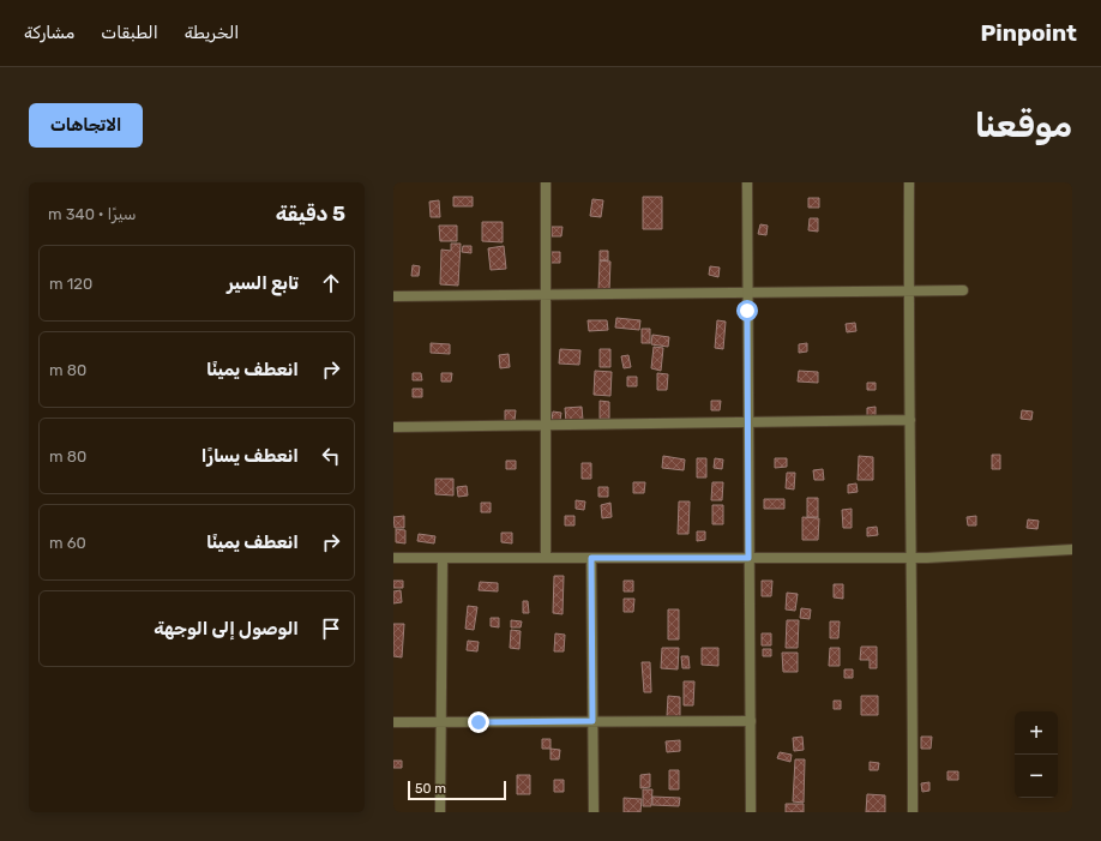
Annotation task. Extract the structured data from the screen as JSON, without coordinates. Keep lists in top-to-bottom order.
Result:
{
  "scale_bar": "50 m",
  "page": {
    "header": "Pinpoint",
    "nav": ["الخريطة", "الطبقات", "مشاركة"],
    "buttons": "الاتجاهات",
    "title": "موقعنا",
    "heading": ["5 دقيقة", "سيرًا · 340 m"],
    "list": [
      ["تابع السير", "120 m"],
      ["انعطف يمينًا", "80 m"],
      ["انعطف يسارًا", "80 m"],
      ["انعطف يمينًا", "60 m"],
      "الوصول إلى الوجهة"
    ],
    "map_buttons": ["+", "−"],
    "scale": "50 m"
  }
}
